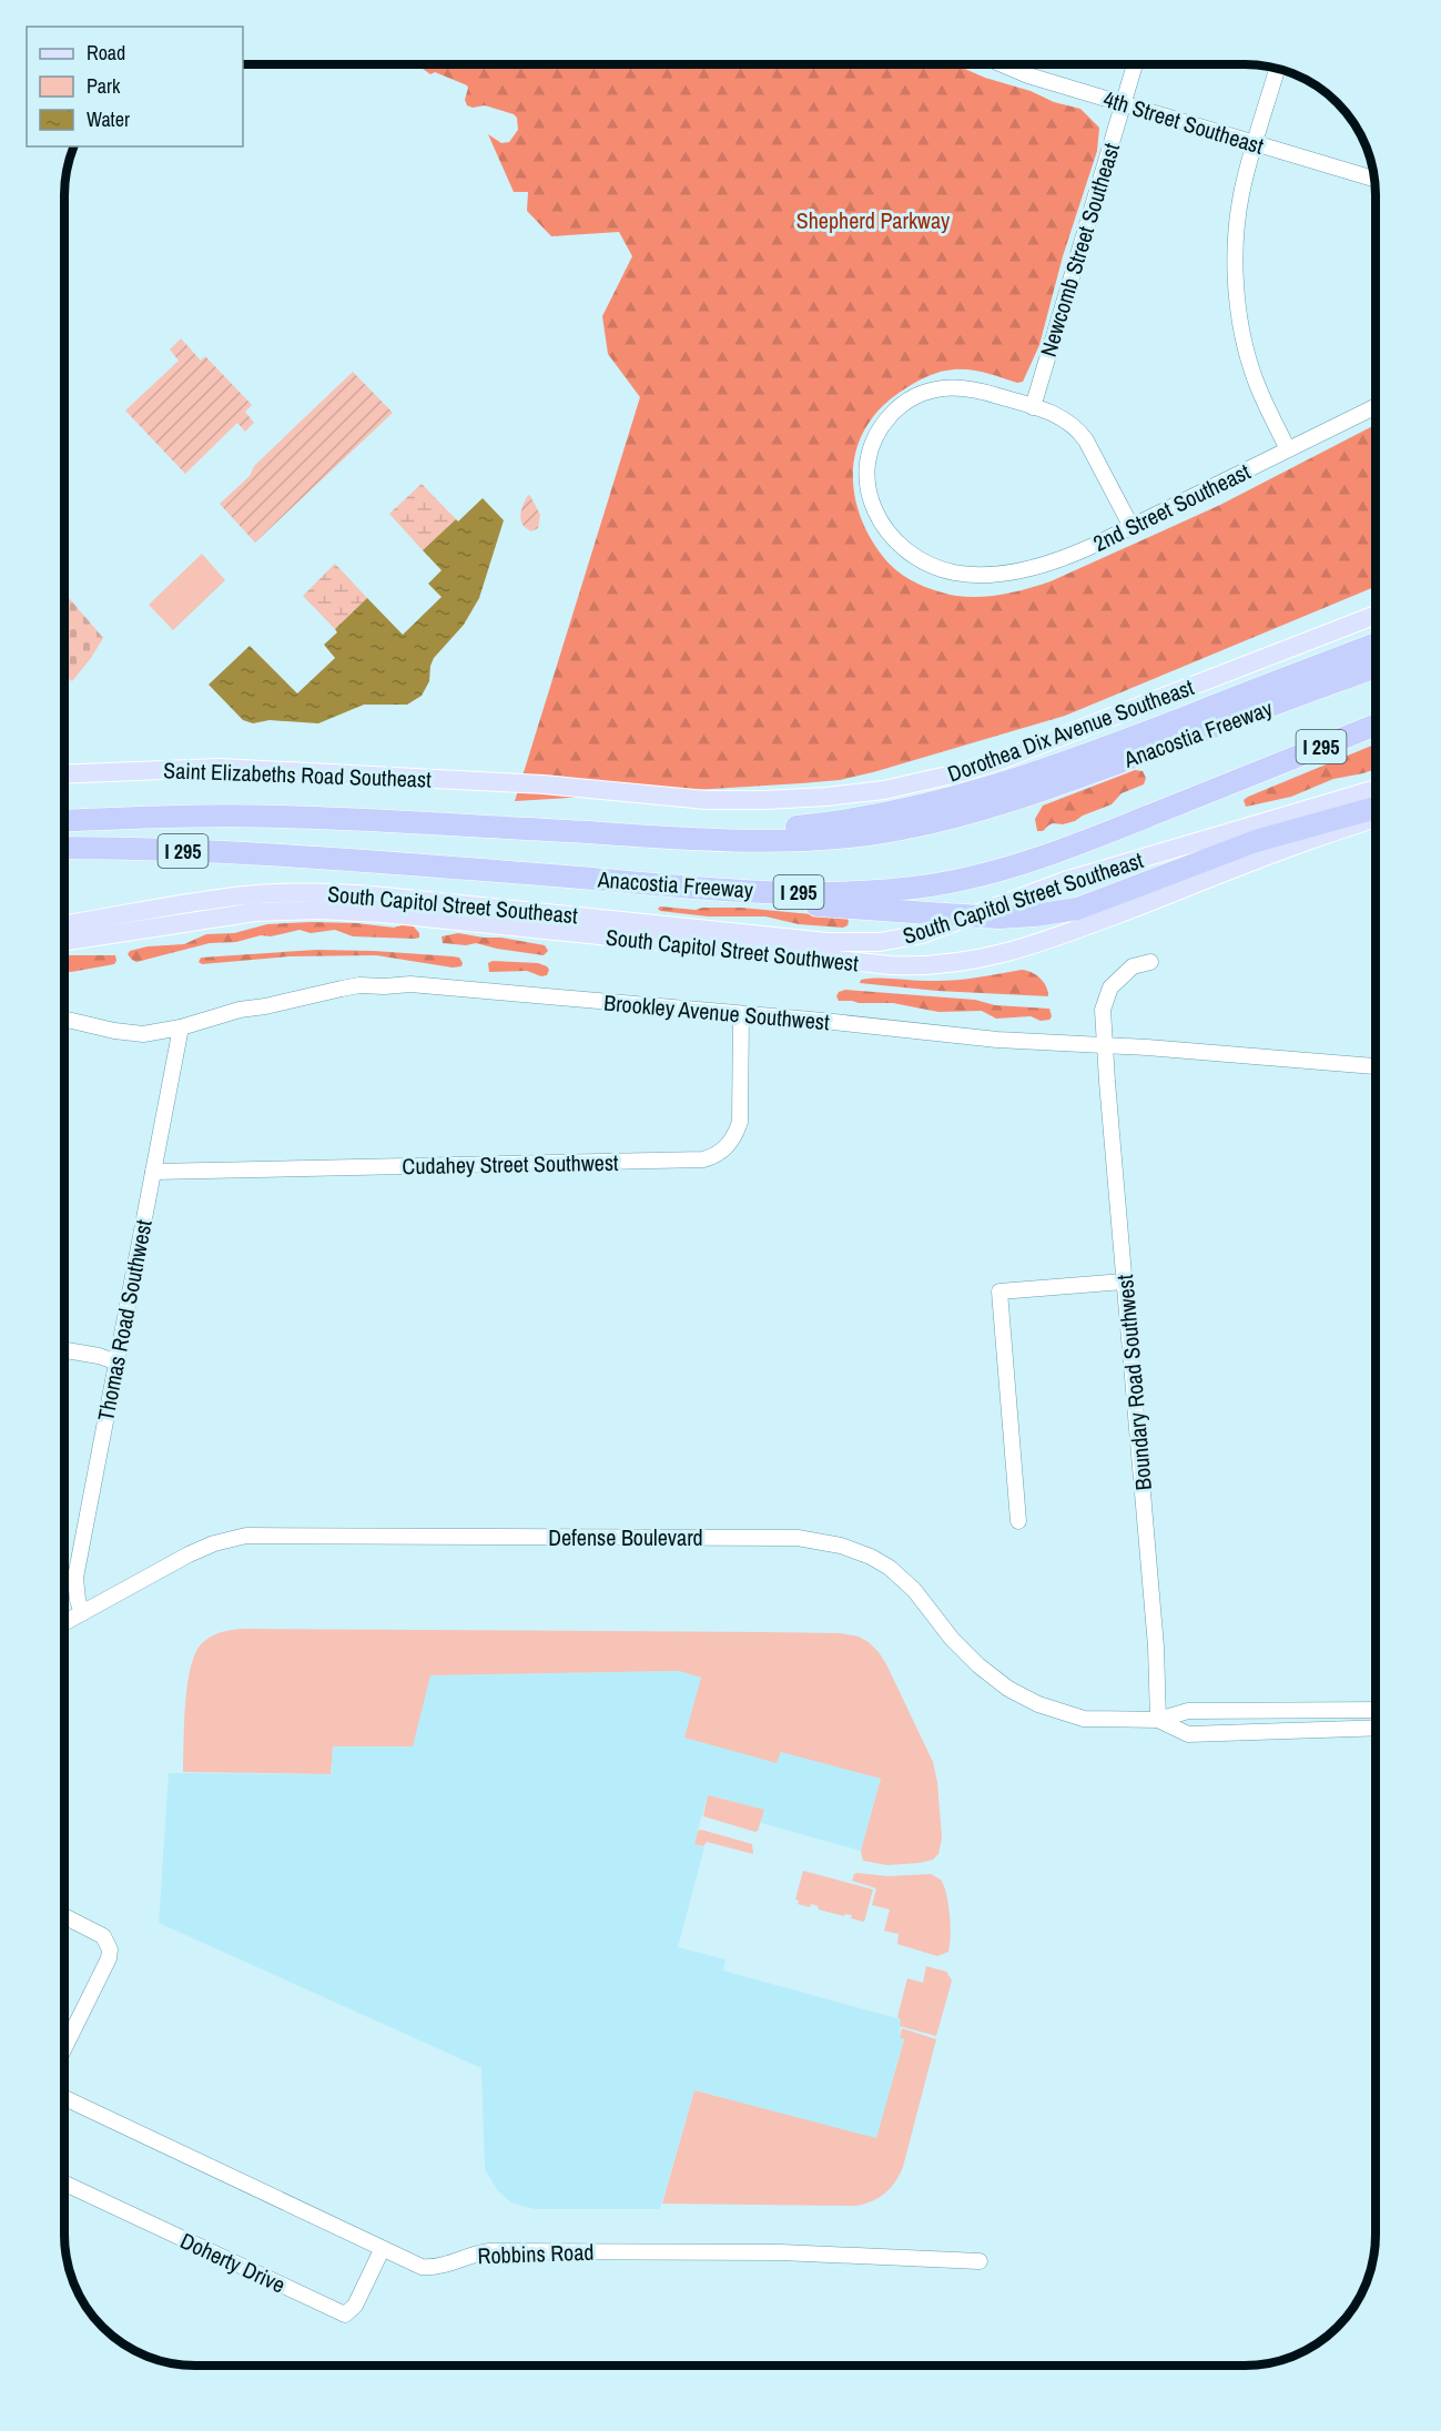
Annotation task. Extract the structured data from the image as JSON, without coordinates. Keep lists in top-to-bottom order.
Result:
{
  "streets": {
    "highway": ["Anacostia Freeway", "I 295"],
    "main road": [
      "Dorothea Dix Avenue Southeast",
      "Saint Elizabeths Road Southeast",
      "South Capitol Street Southeast",
      "South Capitol Street Southwest"
    ],
    "street": [
      "4th Street Southeast",
      "Newcomb Street Southeast",
      "2nd Street Southeast",
      "Brookley Avenue Southwest",
      "Cudahey Street Southwest",
      "Thomas Road Southwest",
      "Boundary Road Southwest",
      "Defense Boulevard",
      "Robbins Road",
      "Doherty Drive"
    ]
  },
  "crossings": [
    ["4th Street Southeast", "Newcomb Street Southeast"],
    ["Newcomb Street Southeast", "2nd Street Southeast"],
    ["Dorothea Dix Avenue Southeast", "Saint Elizabeths Road Southeast"],
    ["Brookley Avenue Southwest", "Cudahey Street Southwest"],
    ["Brookley Avenue Southwest", "Thomas Road Southwest"],
    ["Brookley Avenue Southwest", "Boundary Road Southwest"],
    ["Cudahey Street Southwest", "Thomas Road Southwest"],
    ["Thomas Road Southwest", "Defense Boulevard"],
    ["Boundary Road Southwest", "Defense Boulevard"],
    ["Robbins Road", "Doherty Drive"]
  ],
  "parks": ["Shepherd Parkway"],
  "legend": ["Road", "Park", "Water"]
}
